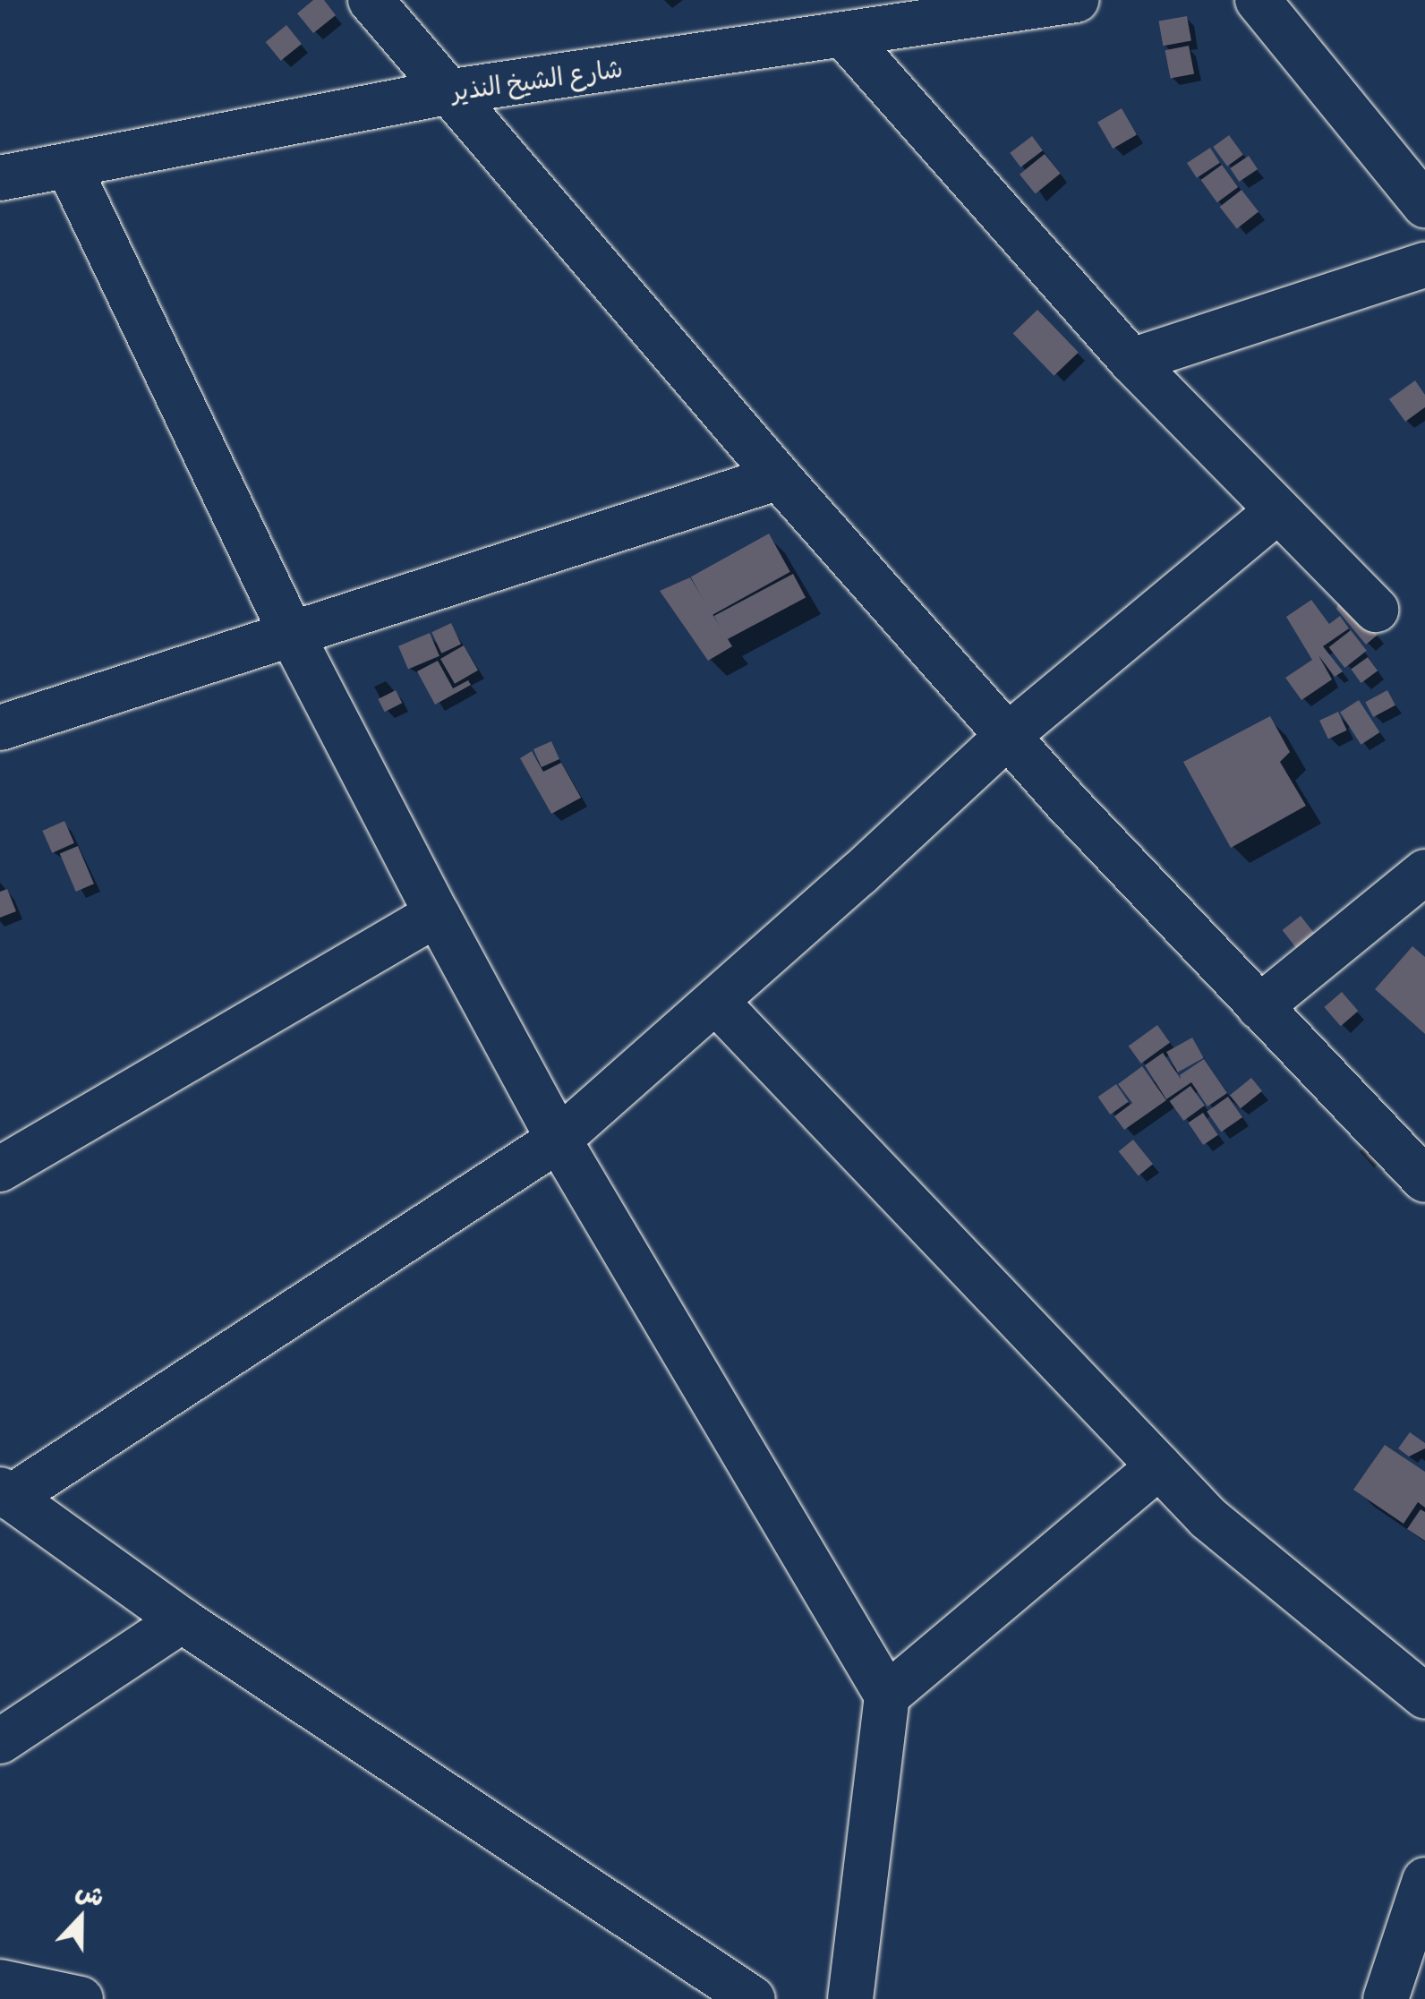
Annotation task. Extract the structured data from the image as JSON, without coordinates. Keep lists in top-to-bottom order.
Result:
{
  "streets": {
    "street": ["شارع الشيخ النذير"]
  },
  "north": "top"
}
